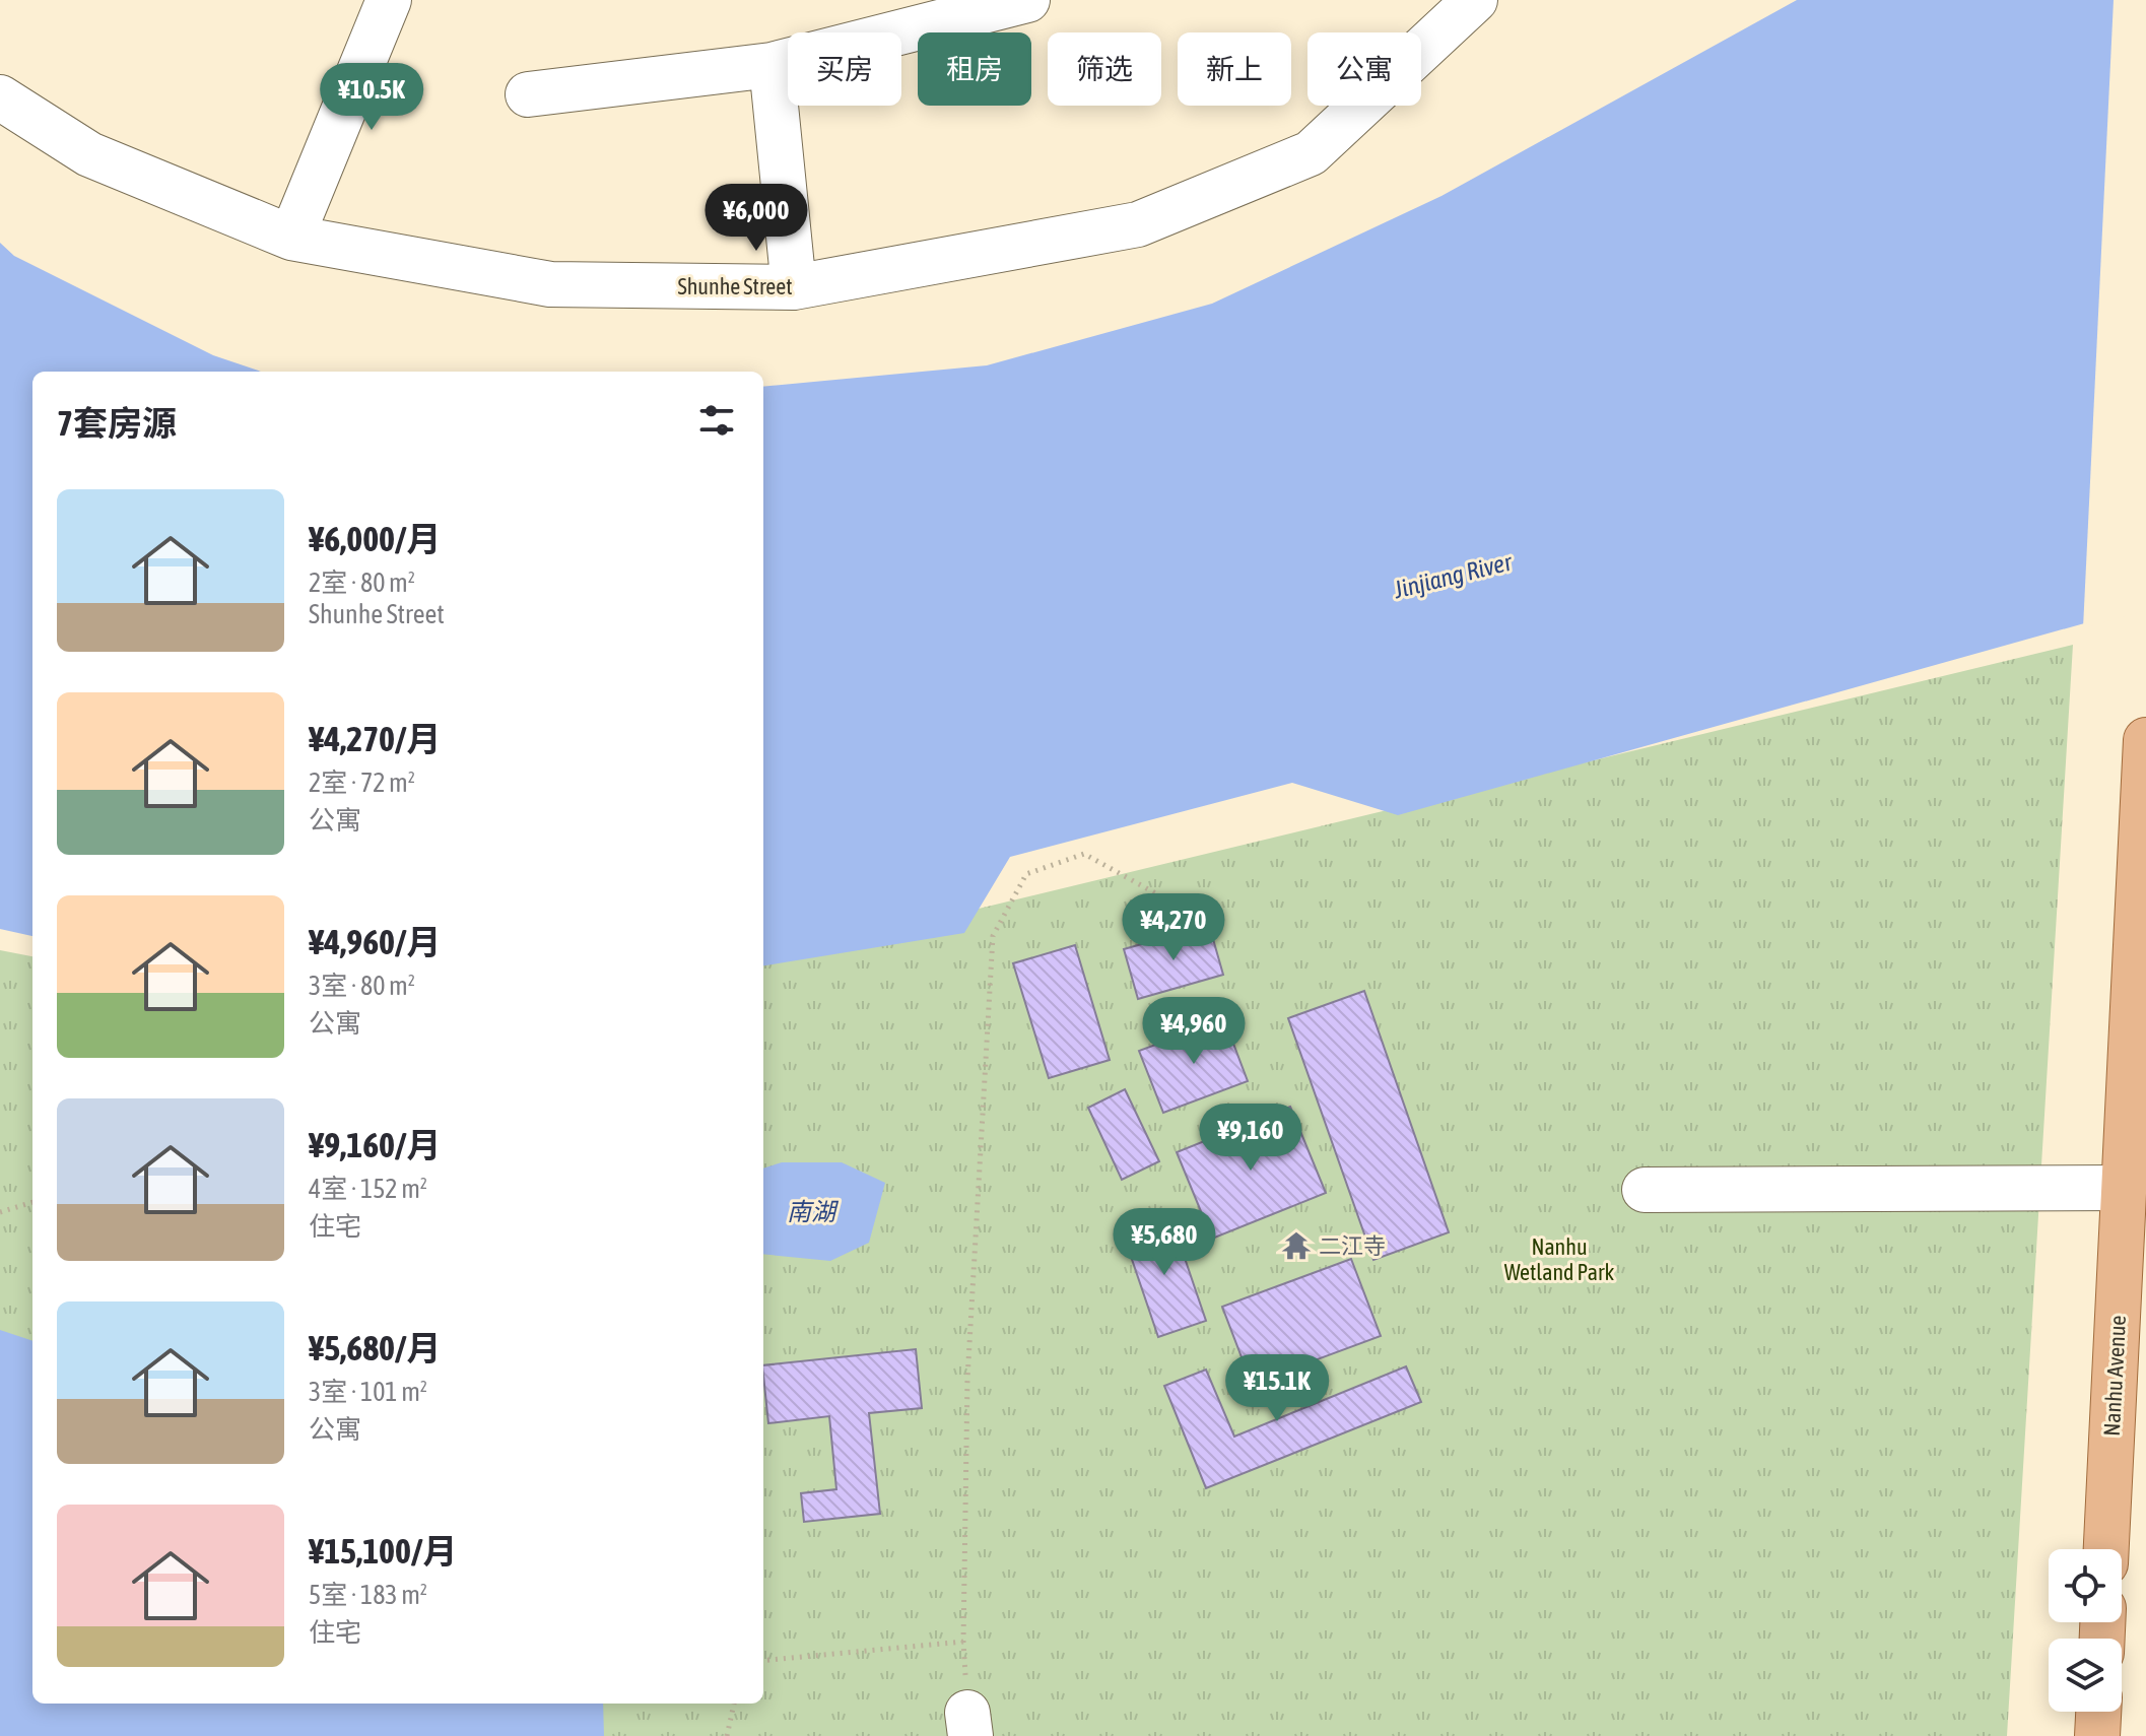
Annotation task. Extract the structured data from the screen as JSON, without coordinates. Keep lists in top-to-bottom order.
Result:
{
  "streets": {
    "main road": ["Nanhu Avenue"],
    "street": ["Shunhe Street"]
  },
  "water": ["Jinjiang River", "南湖"],
  "parks": ["Nanhu Wetland Park"],
  "places": {
    "temple": ["二江寺"]
  },
  "page": {
    "chip": [
      "买房",
      "租房",
      "筛选",
      "新上",
      "公寓"
    ],
    "price": [
      "¥10.5K",
      "¥6,000",
      "¥4,270",
      "¥4,960",
      "¥9,160",
      "¥5,680",
      "¥15.1K"
    ],
    "heading": "7套房源",
    "list": [
      {
        "name": "¥6,000/月",
        "note": "2室 · 80 m² · Shunhe Street"
      },
      {
        "name": "¥4,270/月",
        "note": "2室 · 72 m² · 公寓"
      },
      {
        "name": "¥4,960/月",
        "note": "3室 · 80 m² · 公寓"
      },
      {
        "name": "¥9,160/月",
        "note": "4室 · 152 m² · 住宅"
      },
      {
        "name": "¥5,680/月",
        "note": "3室 · 101 m² · 公寓"
      },
      {
        "name": "¥15,100/月",
        "note": "5室 · 183 m² · 住宅"
      }
    ]
  }
}
